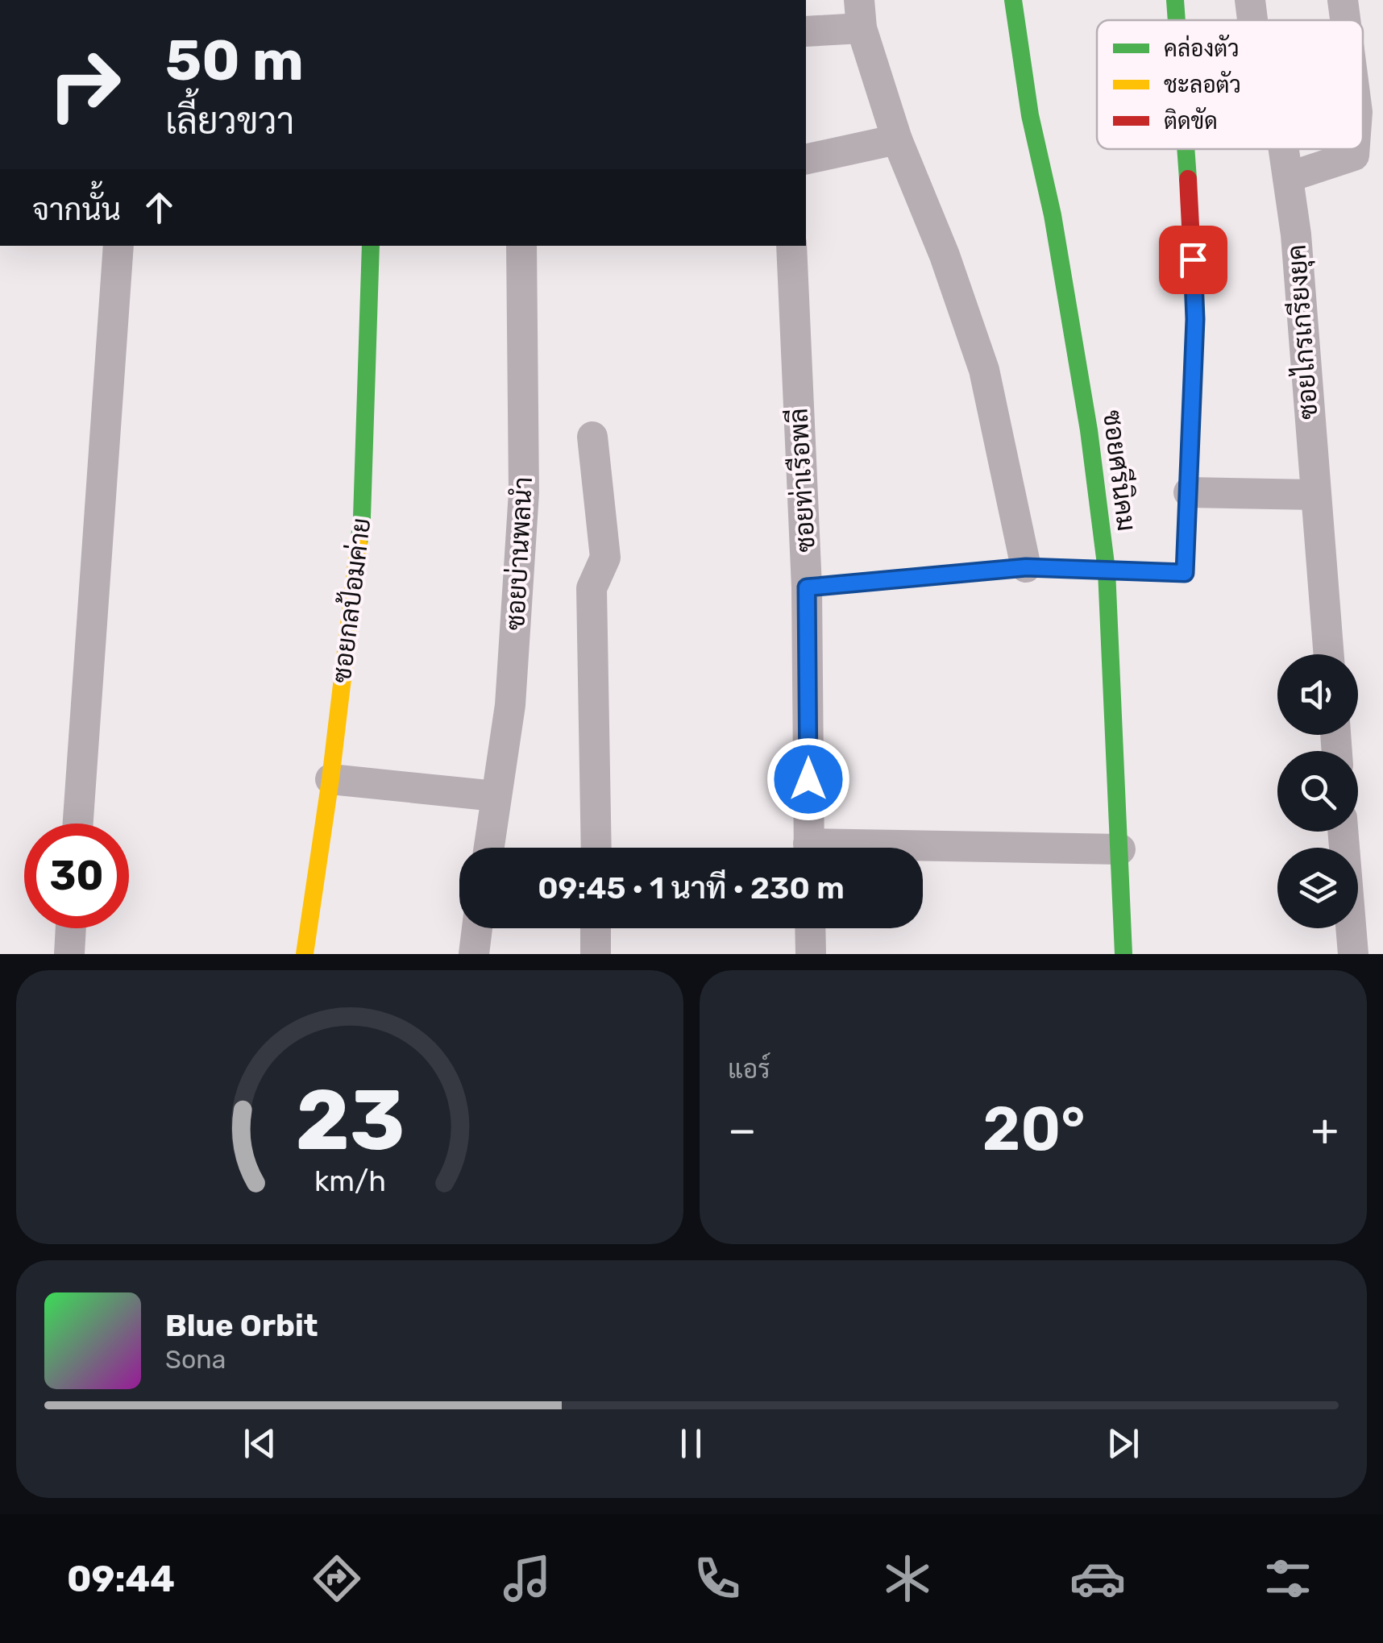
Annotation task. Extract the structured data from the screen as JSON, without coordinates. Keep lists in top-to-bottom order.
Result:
{
  "streets": {
    "street": [
      "ซอยไกรเกรียงยุค",
      "ซอยศรีนิคม",
      "ซอยท่าเรือพลี",
      "ซอยบ่านพลนำ",
      "ซอยกลป้อมค่าย"
    ]
  },
  "legend": ["คล่องตัว", "ชะลอตัว", "ติดขัด"],
  "page": {
    "turn": ["50 m", "เลี้ยวขวา"],
    "then": "จากนั้น",
    "limit": "30",
    "trip": "09:45 · 1 นาที · 230 m",
    "tile": "แอร์",
    "heat": ["−", "20°", "+"],
    "song": ["Blue Orbit", "Sona"],
    "tabs": "09:44",
    "gauge": ["23", "km/h"]
  }
}
